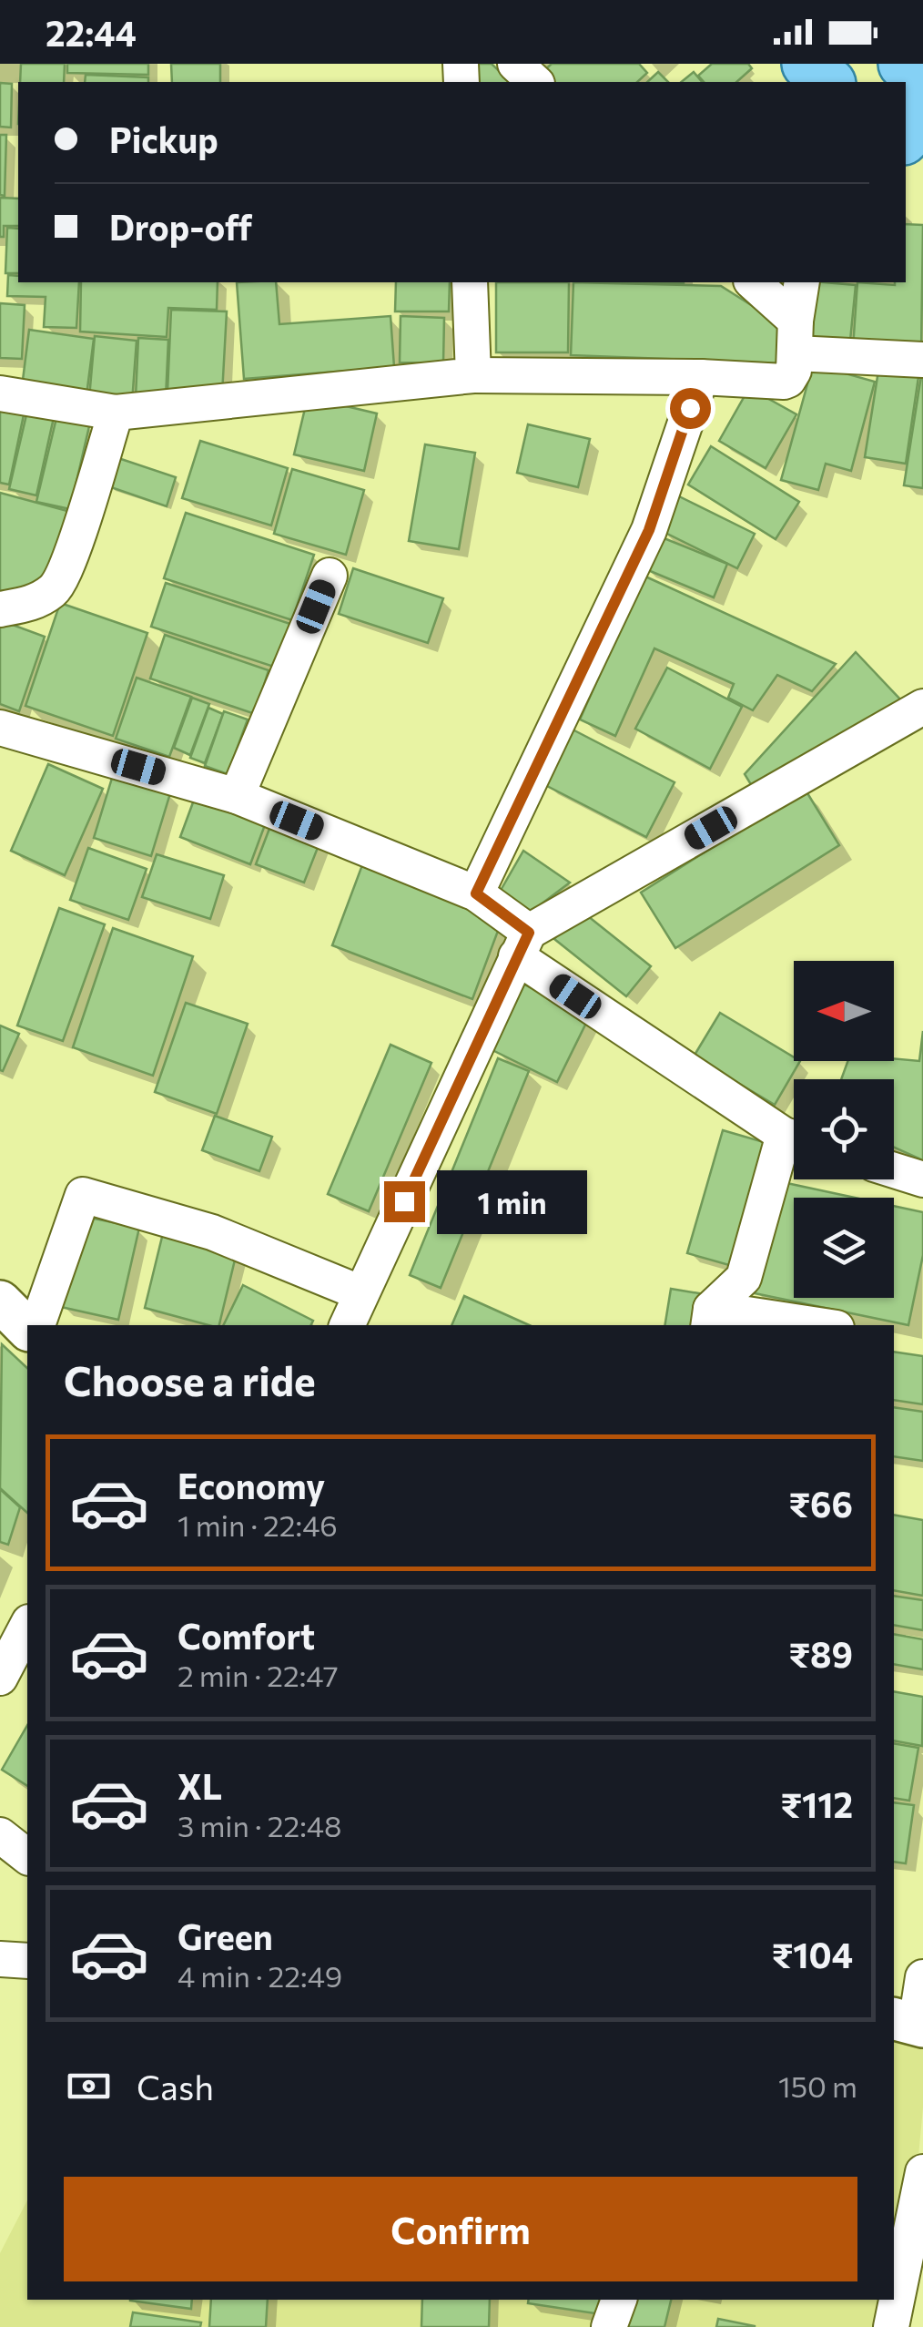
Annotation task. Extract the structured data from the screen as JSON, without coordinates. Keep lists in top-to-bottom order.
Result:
{
  "north": "left",
  "page": {
    "status": "22:44",
    "banner": ["Pickup", "Drop-off"],
    "bubble": "1 min",
    "heading": "Choose a ride",
    "list": [
      {
        "name": "Economy",
        "note": "1 min · 22:46",
        "value": "₹66"
      },
      {
        "name": "Comfort",
        "note": "2 min · 22:47",
        "value": "₹89"
      },
      {
        "name": "XL",
        "note": "3 min · 22:48",
        "value": "₹112"
      },
      {
        "name": "Green",
        "note": "4 min · 22:49",
        "value": "₹104"
      }
    ],
    "pay": ["Cash", "150 m"],
    "buttons": "Confirm"
  }
}
